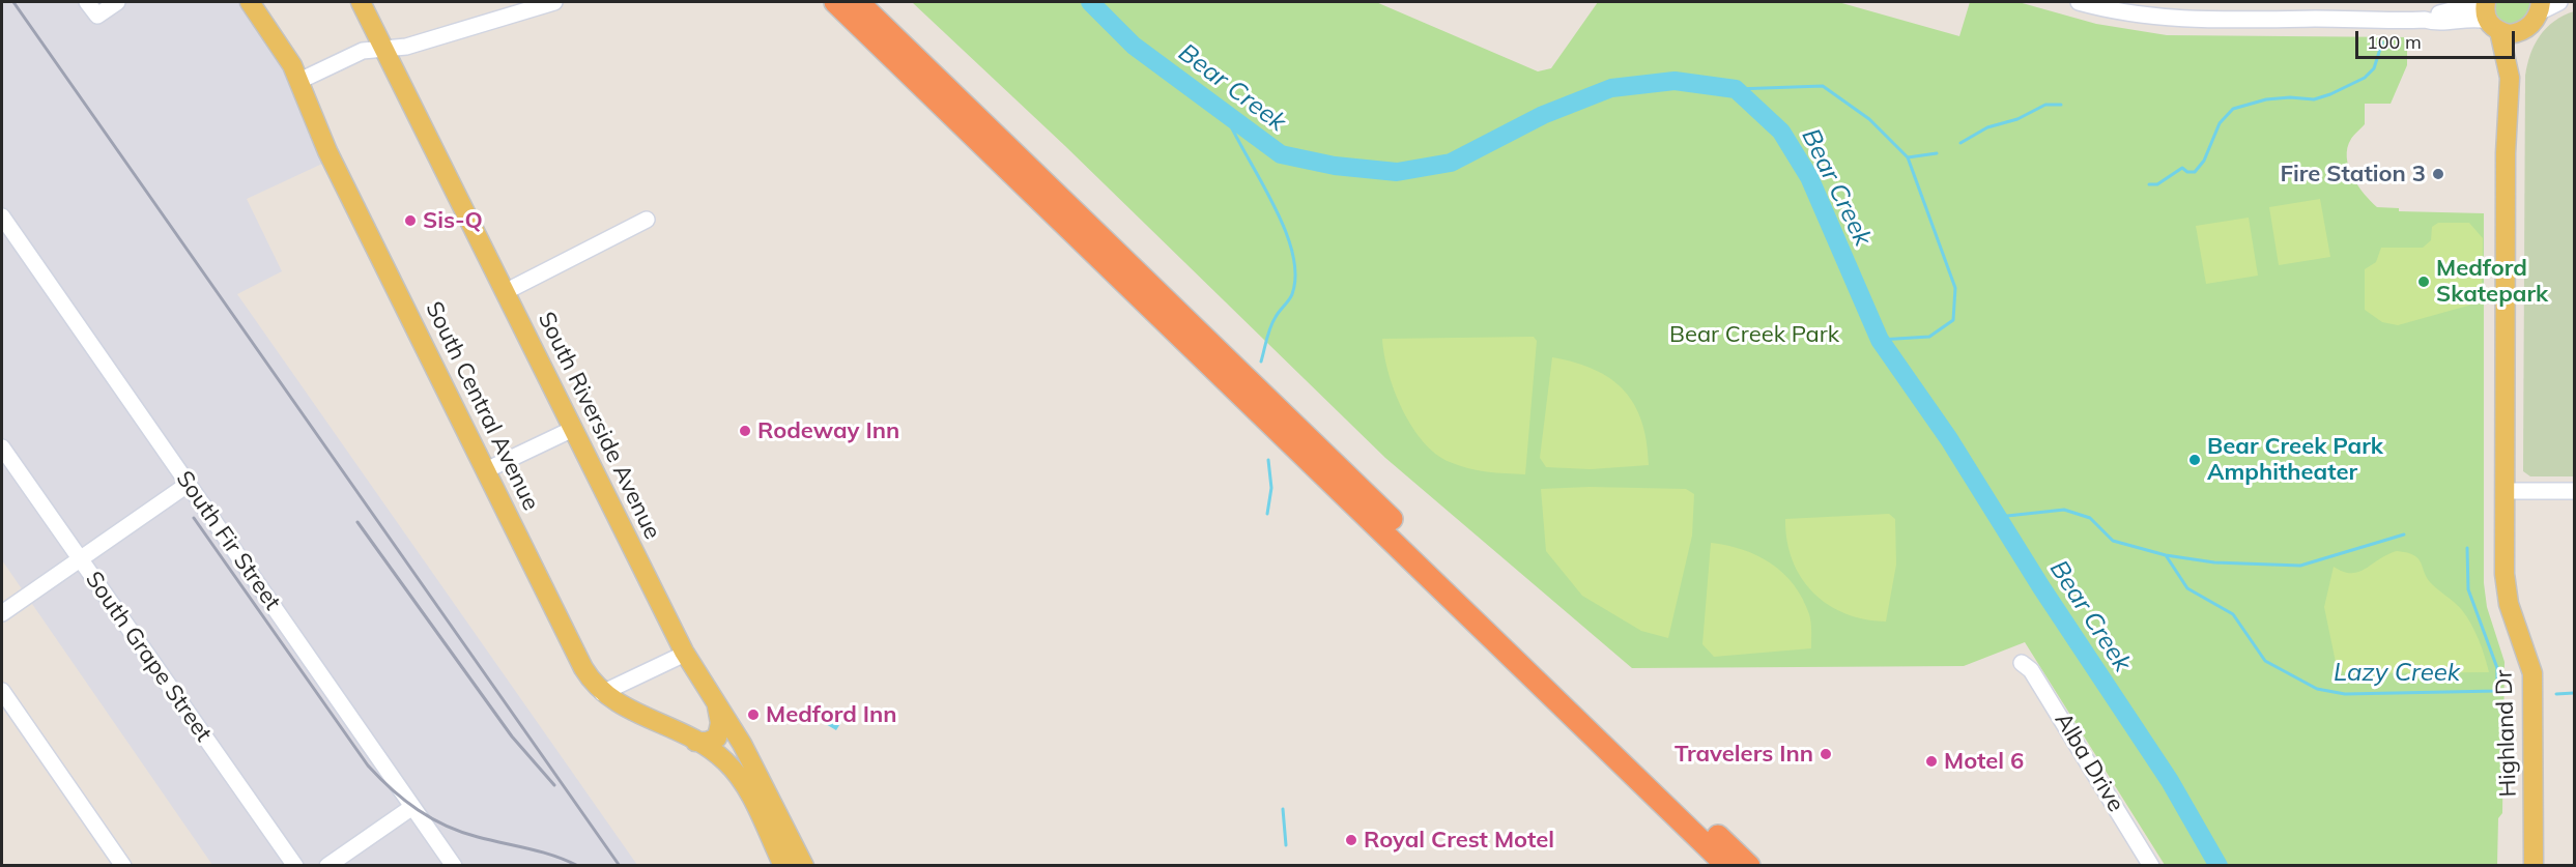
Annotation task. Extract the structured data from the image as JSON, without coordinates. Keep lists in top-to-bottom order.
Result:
{
  "streets": {
    "main road": ["South Central Avenue", "South Riverside Avenue", "Highland Dr"],
    "street": ["South Fir Street", "South Grape Street", "Alba Drive"]
  },
  "water": ["Bear Creek", "Lazy Creek"],
  "parks": ["Bear Creek Park"],
  "places": [
    "Fire Station 3",
    "Sis-Q",
    "Medford Skatepark",
    "Rodeway Inn",
    "Bear Creek Park Amphitheater",
    "Medford Inn",
    "Travelers Inn",
    "Motel 6",
    "Royal Crest Motel"
  ],
  "scale_bar": "100 m"
}
